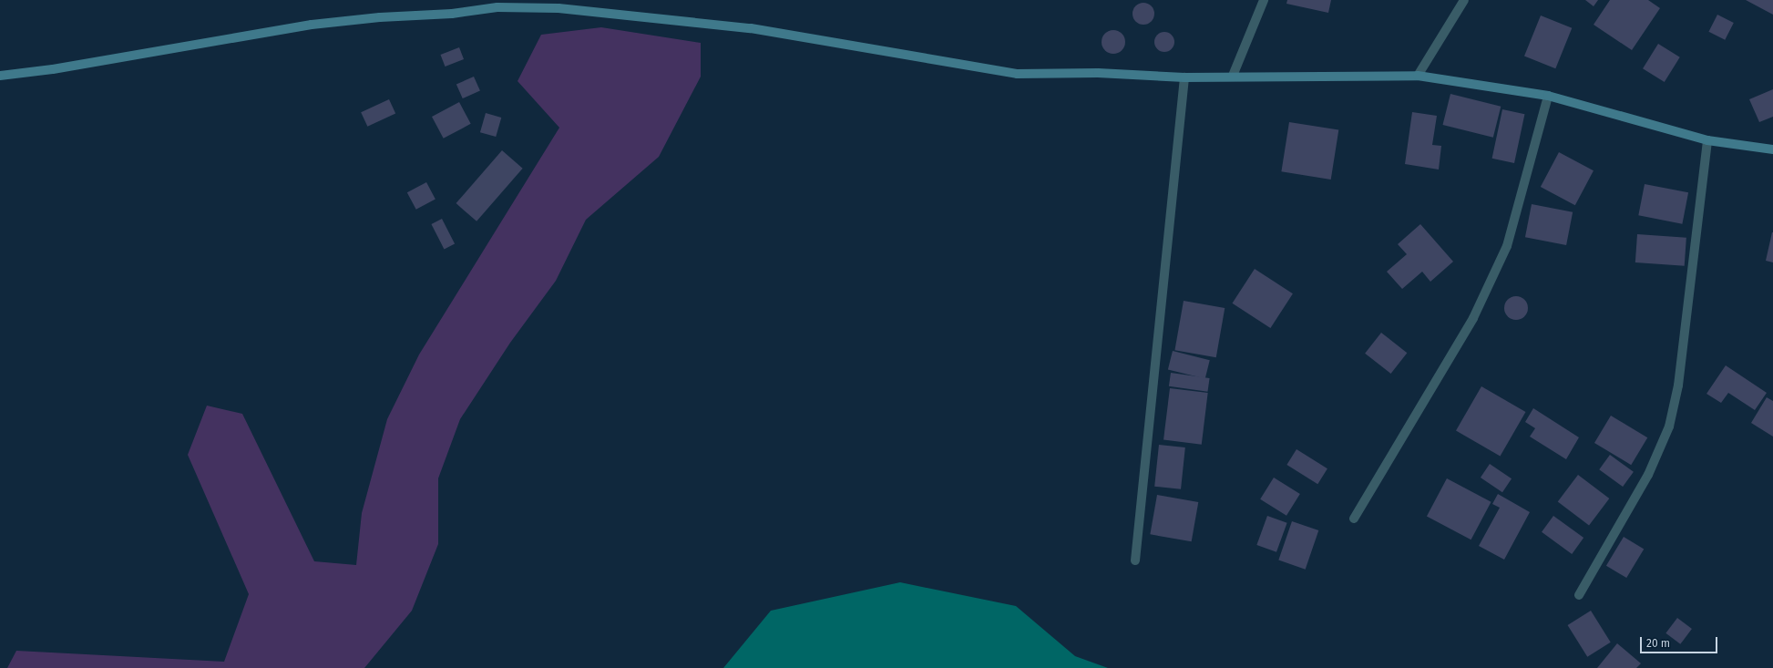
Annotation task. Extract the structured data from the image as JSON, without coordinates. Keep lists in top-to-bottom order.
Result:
{
  "scale_bar": "20 m"
}
